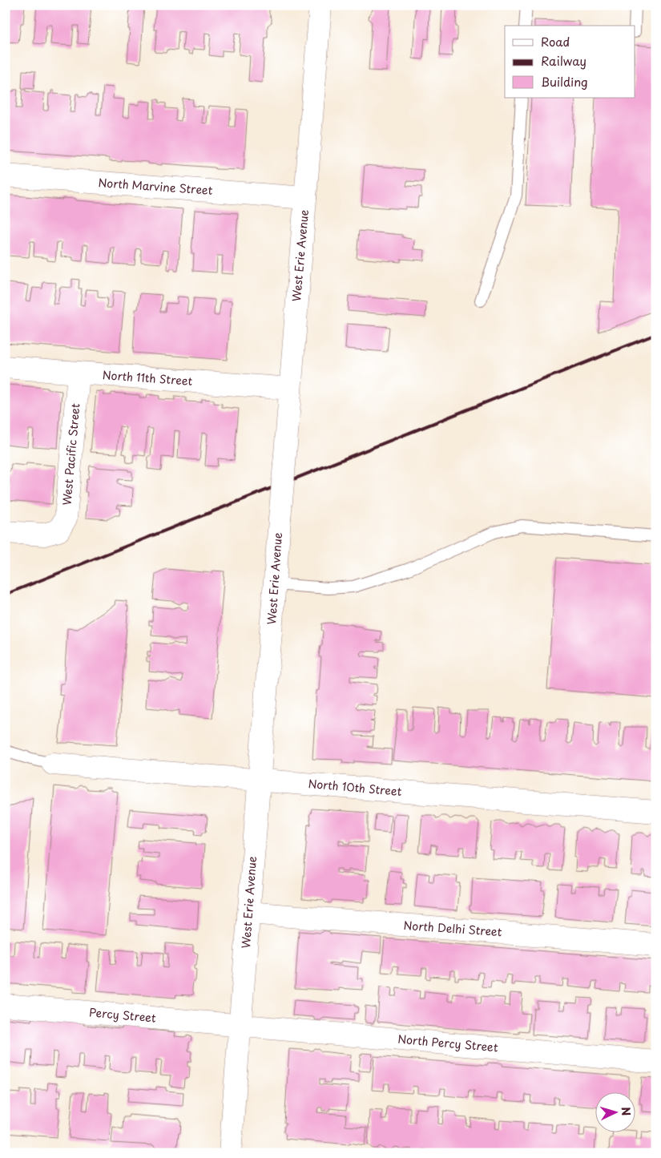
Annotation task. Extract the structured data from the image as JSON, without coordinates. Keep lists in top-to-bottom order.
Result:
{
  "streets": {
    "street": [
      "North Marvine Street",
      "West Erie Avenue",
      "North 11th Street",
      "West Pacific Street",
      "North 10th Street",
      "North Delhi Street",
      "Percy Street",
      "North Percy Street"
    ]
  },
  "crossings": [
    ["North Marvine Street", "West Erie Avenue"],
    ["West Erie Avenue", "North 11th Street"],
    ["West Erie Avenue", "North 10th Street"],
    ["West Erie Avenue", "North Delhi Street"],
    ["West Erie Avenue", "Percy Street"],
    ["West Erie Avenue", "North Percy Street"],
    ["North 11th Street", "West Pacific Street"],
    ["Percy Street", "North Percy Street"]
  ],
  "legend": ["Road", "Railway", "Building"],
  "north": "right"
}
